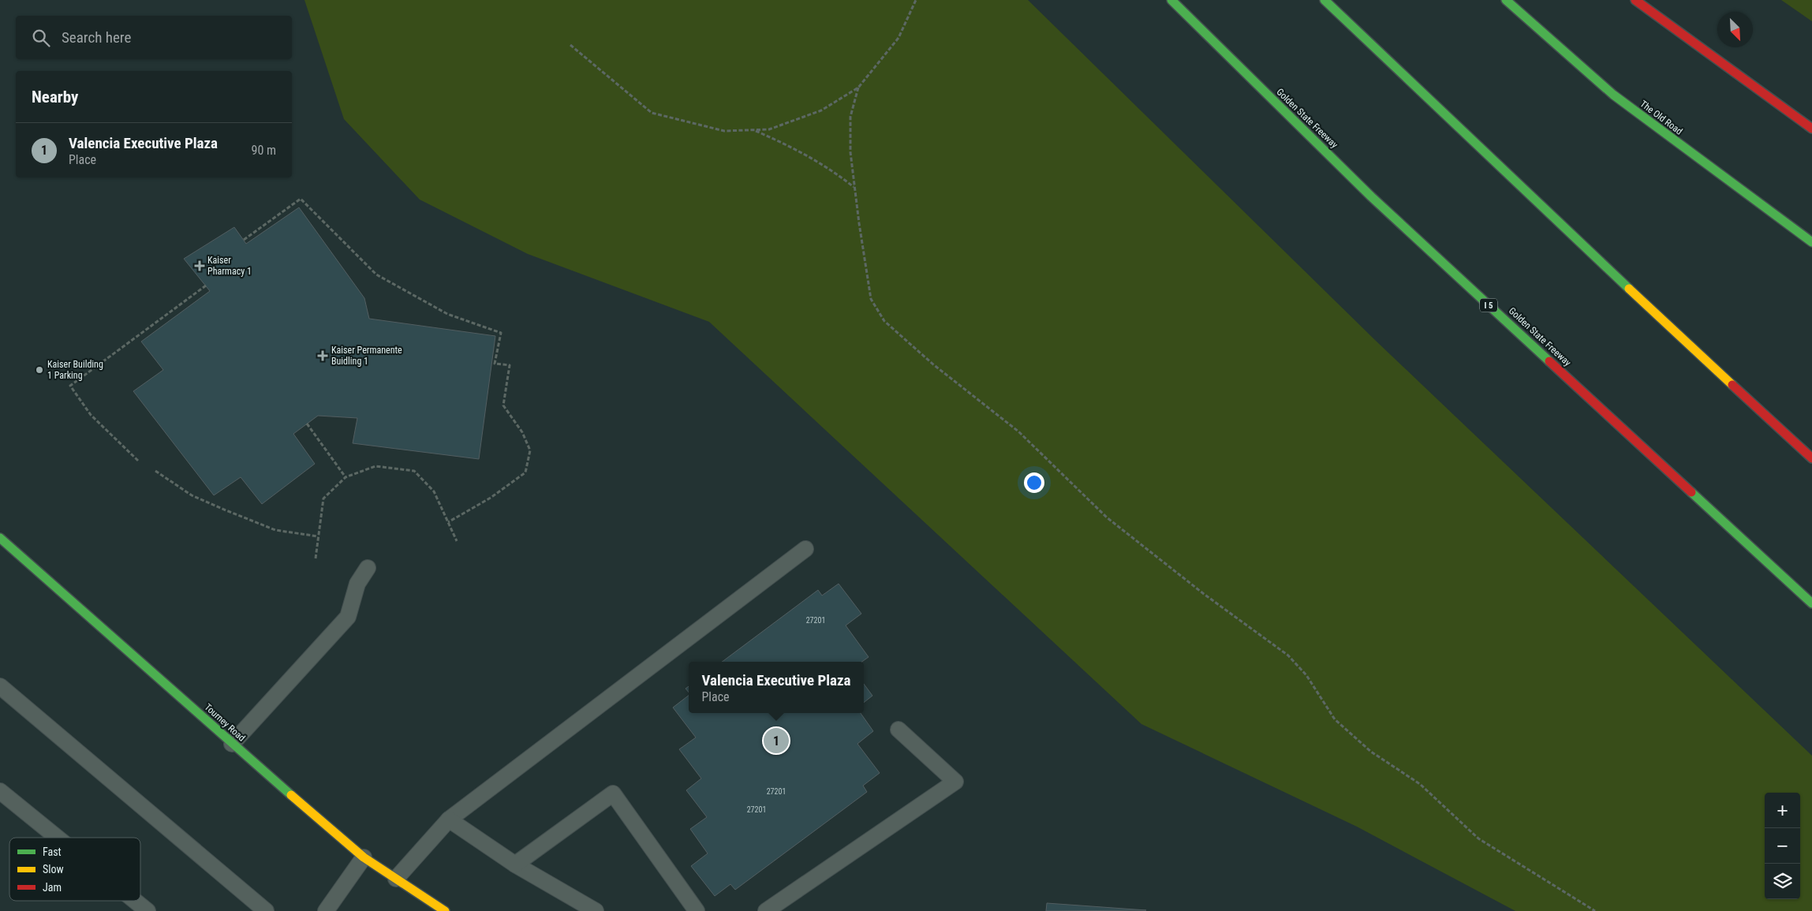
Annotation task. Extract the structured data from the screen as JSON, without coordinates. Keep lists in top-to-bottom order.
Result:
{
  "streets": {
    "main road": [
      "The Old Road",
      "Golden State Freeway",
      "I 5",
      "Tourney Road"
    ]
  },
  "places": {
    "health": ["Kaiser Pharmacy 1", "Kaiser Permanente Buidling 1"],
    "other": ["Kaiser Building 1 Parking"]
  },
  "house_numbers": ["27201", "27201", "27201"],
  "legend": ["Fast", "Slow", "Jam"],
  "north": "bottom right",
  "page": {
    "search": "Search here",
    "heading": "Nearby",
    "list": [
      {
        "mark": "1",
        "name": "Valencia Executive Plaza",
        "note": "Place",
        "value": "90 m"
      }
    ],
    "popup": ["Valencia Executive Plaza", "Place"],
    "pins": "1",
    "map_buttons": ["+", "−"]
  }
}
